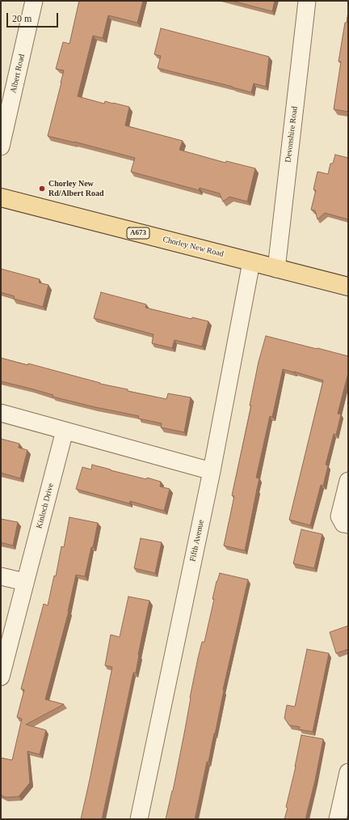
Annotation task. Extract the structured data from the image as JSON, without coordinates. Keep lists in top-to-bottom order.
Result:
{
  "streets": {
    "main road": ["A673", "Chorley New Road"],
    "street": [
      "Albert Road",
      "Devonshire Road",
      "Kinloch Drive",
      "Fifth Avenue"
    ]
  },
  "crossings": [
    ["Devonshire Road", "Chorley New Road"],
    ["Chorley New Road", "Fifth Avenue"]
  ],
  "places": ["Chorley New Rd/Albert Road"],
  "scale_bar": "20 m"
}
